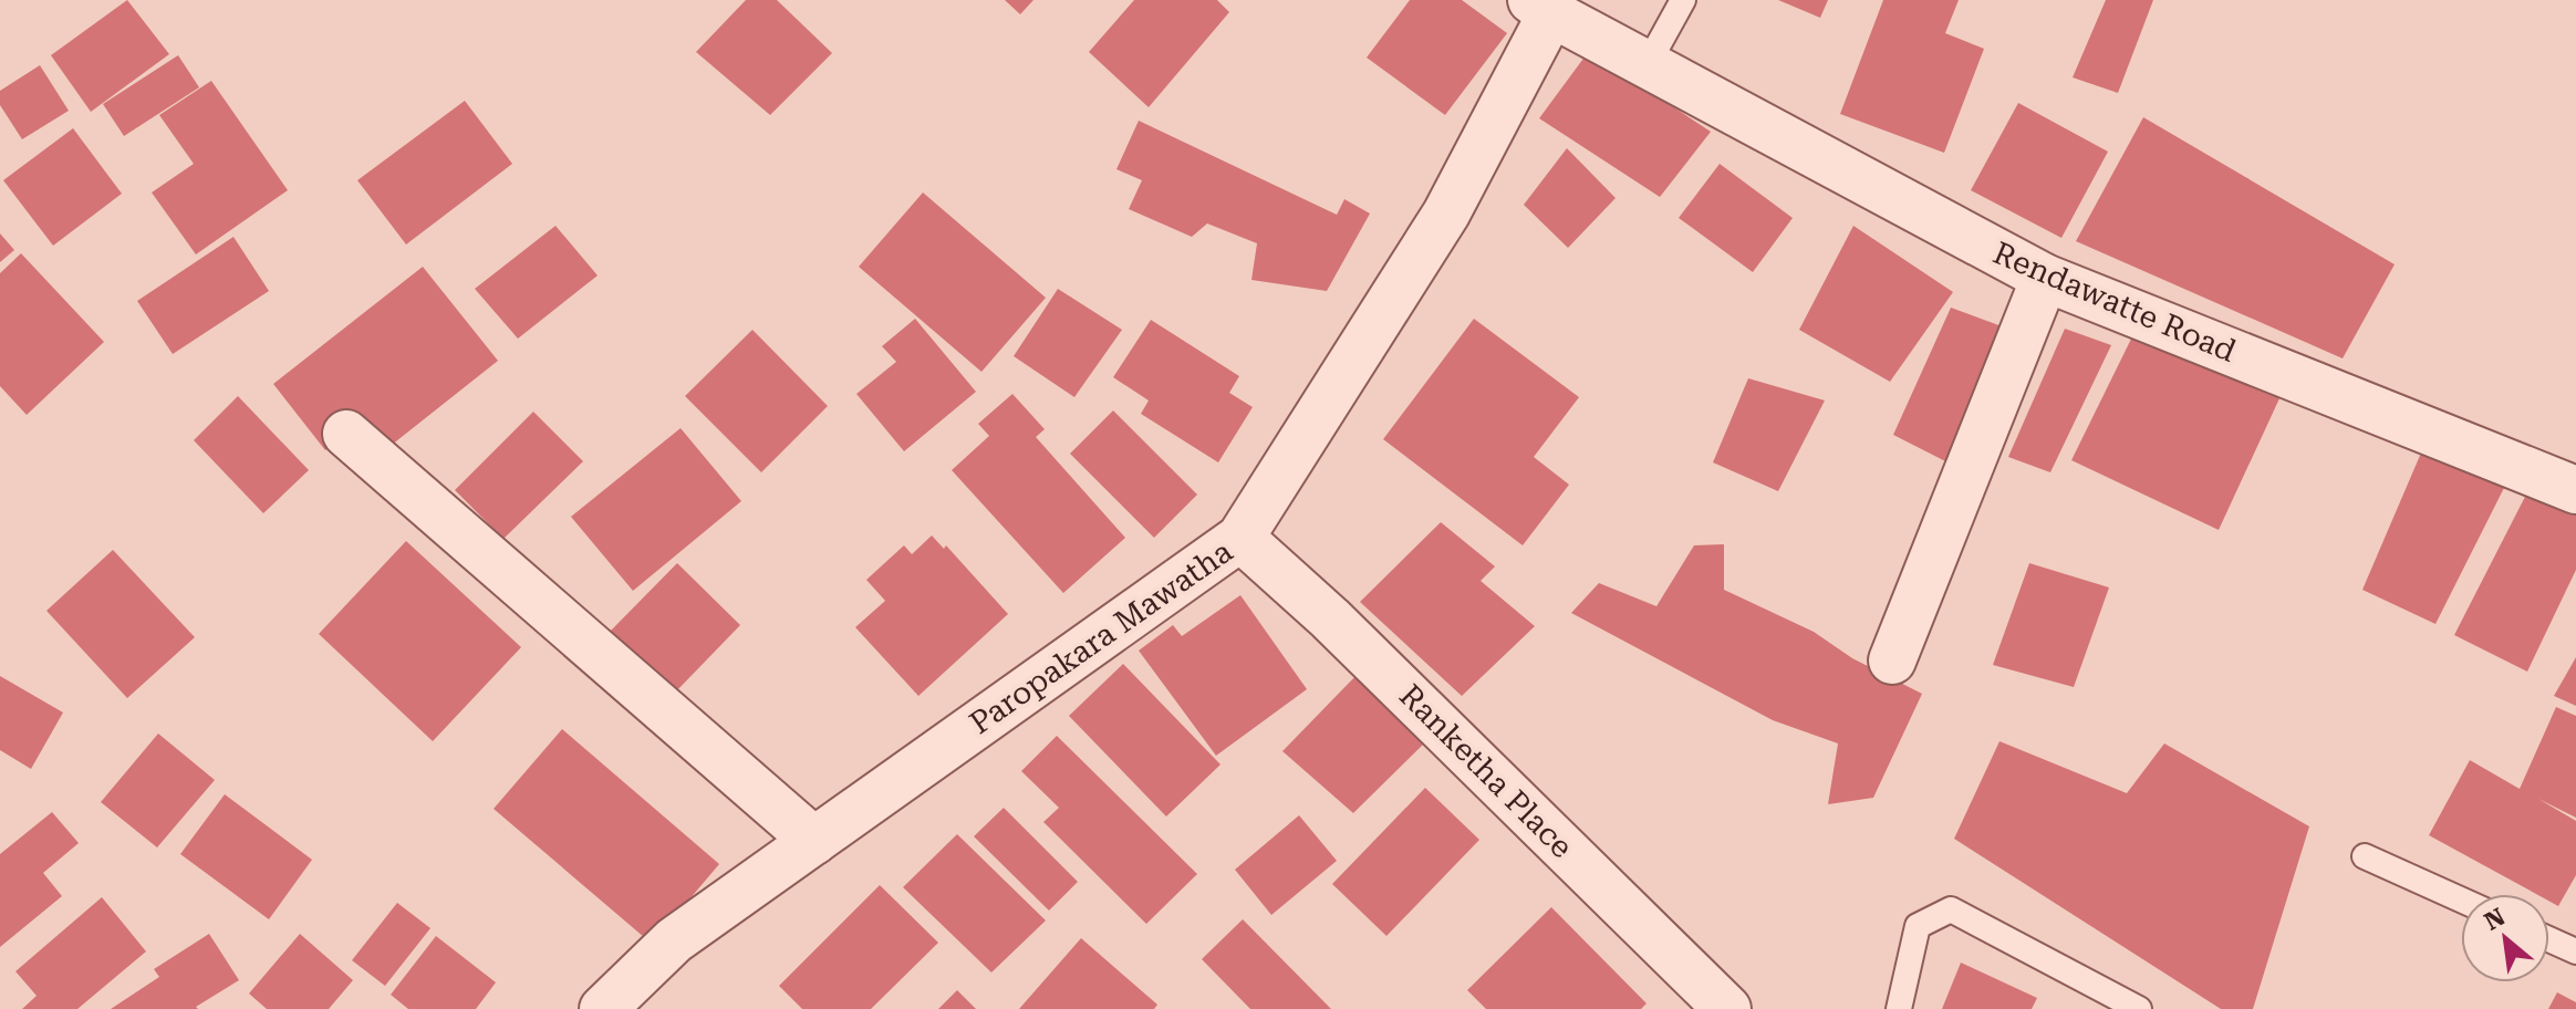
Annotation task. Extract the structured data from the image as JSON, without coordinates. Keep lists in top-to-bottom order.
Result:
{
  "streets": {
    "street": ["Rendawatte Road", "Paropakara Mawatha", "Ranketha Place"]
  },
  "crossings": [
    ["Rendawatte Road", "Paropakara Mawatha"],
    ["Paropakara Mawatha", "Ranketha Place"]
  ],
  "north": "top left"
}
